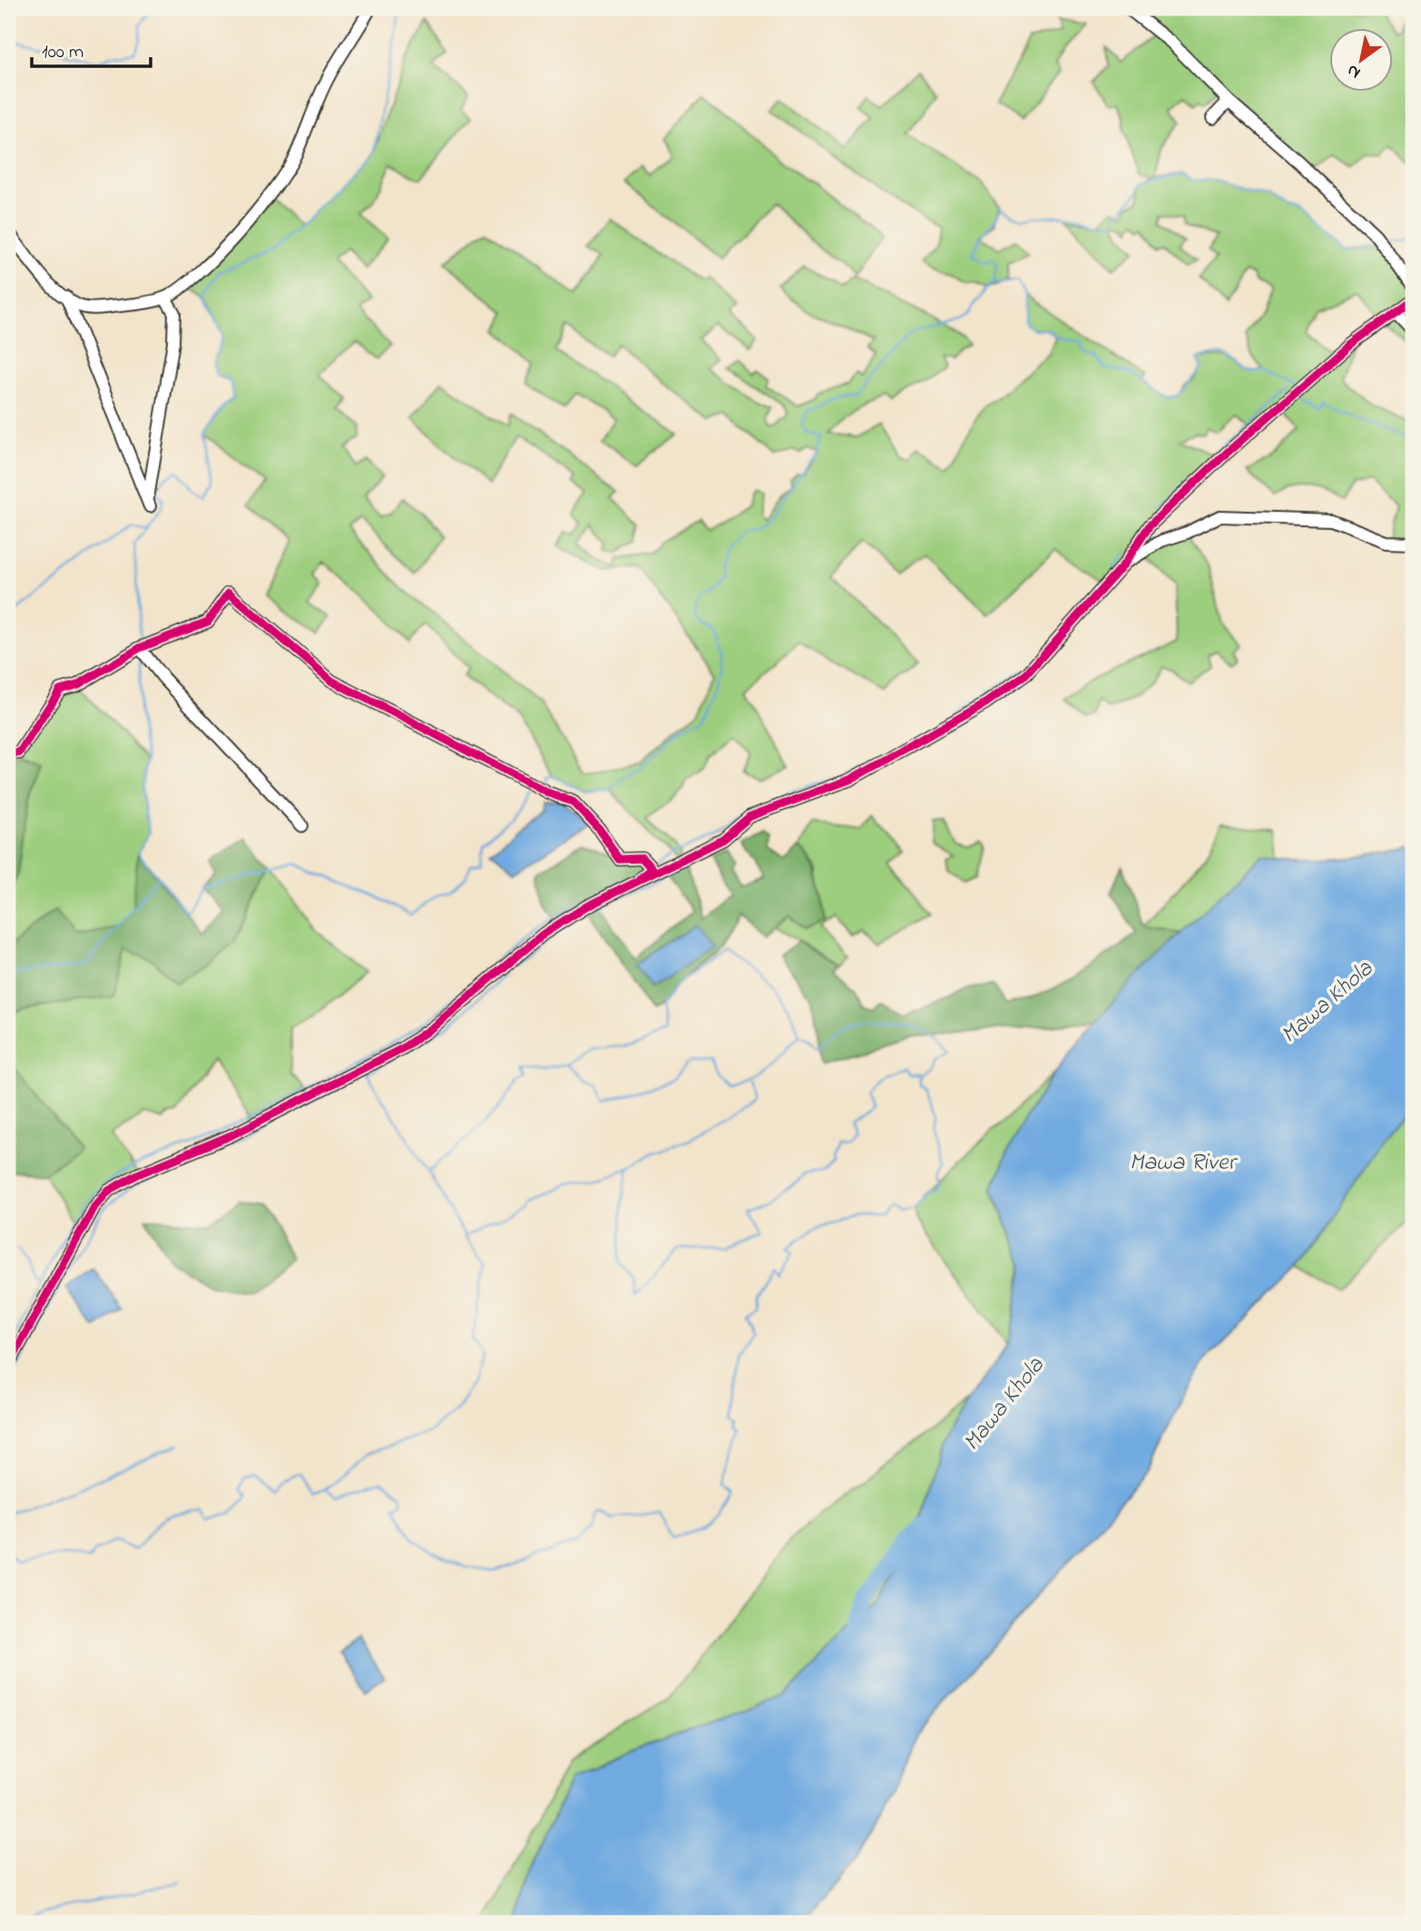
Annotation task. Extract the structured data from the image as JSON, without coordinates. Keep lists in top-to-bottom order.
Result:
{
  "water": ["Mawa Khola", "Mawa River"],
  "scale_bar": "100 m",
  "north": "bottom left"
}
